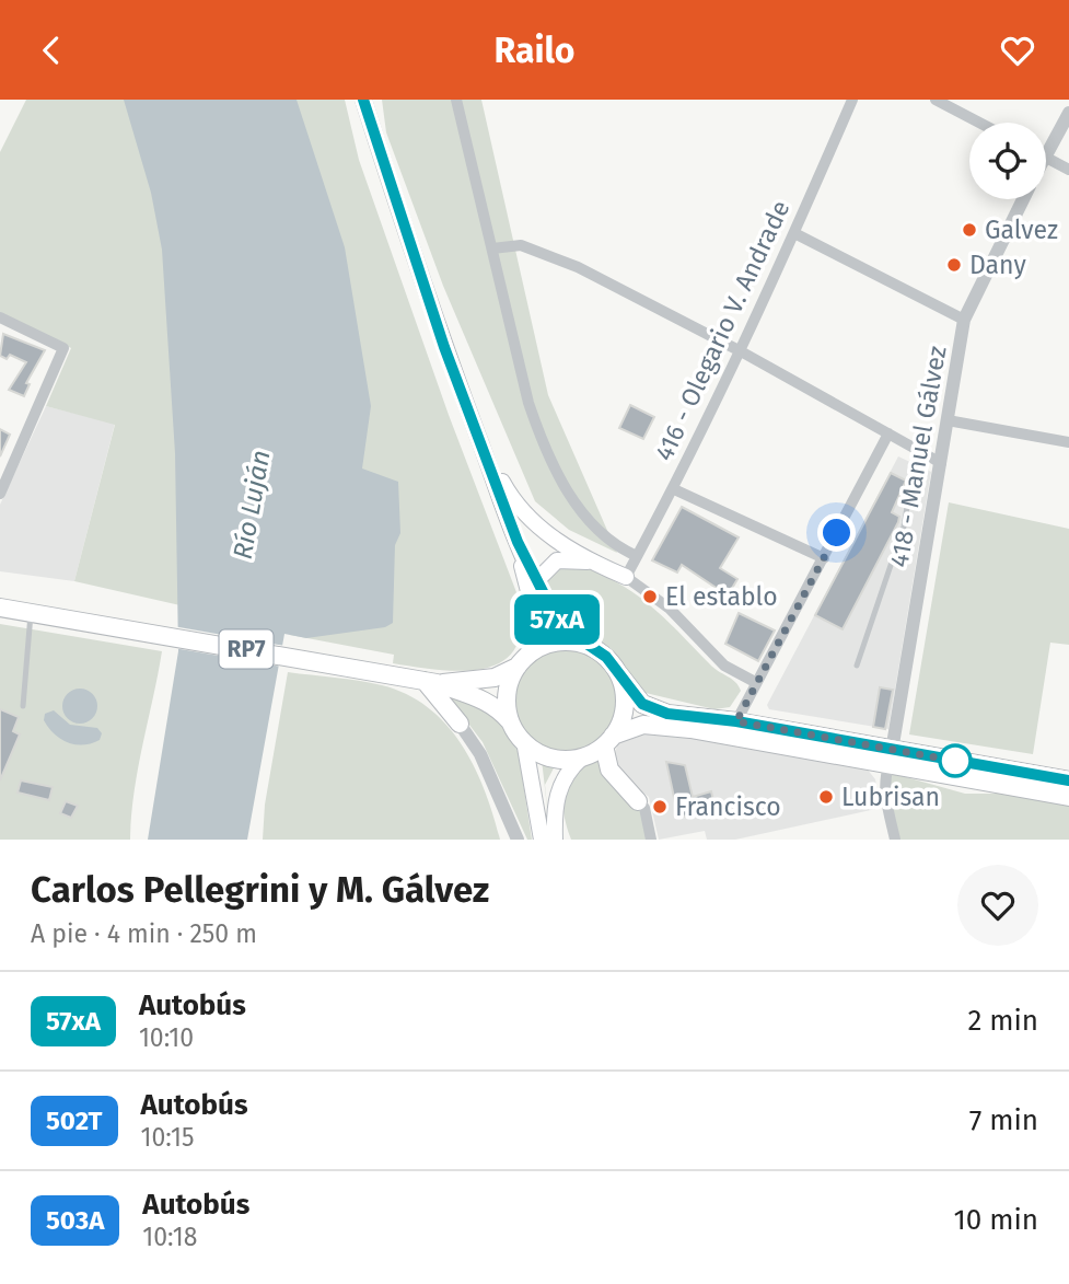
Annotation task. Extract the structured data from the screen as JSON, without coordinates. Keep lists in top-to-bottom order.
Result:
{
  "streets": {
    "main road": ["RP7"],
    "street": ["416 - Olegario V. Andrade", "418 - Manuel Gálvez"]
  },
  "water": ["Río Luján"],
  "places": [
    "Galvez",
    "Dany",
    "El establo",
    "Lubrisan",
    "Francisco"
  ],
  "lines": ["bus line 57xA"],
  "page": {
    "header": "Railo",
    "on_map": "57xA",
    "heading": ["Carlos Pellegrini y M. Gálvez", "A pie · 4 min · 250 m"],
    "list": [
      {
        "mark": "57xA",
        "name": "Autobús",
        "note": "10:10",
        "value": "2 min"
      },
      {
        "mark": "502T",
        "name": "Autobús",
        "note": "10:15",
        "value": "7 min"
      },
      {
        "mark": "503A",
        "name": "Autobús",
        "note": "10:18",
        "value": "10 min"
      }
    ]
  }
}
